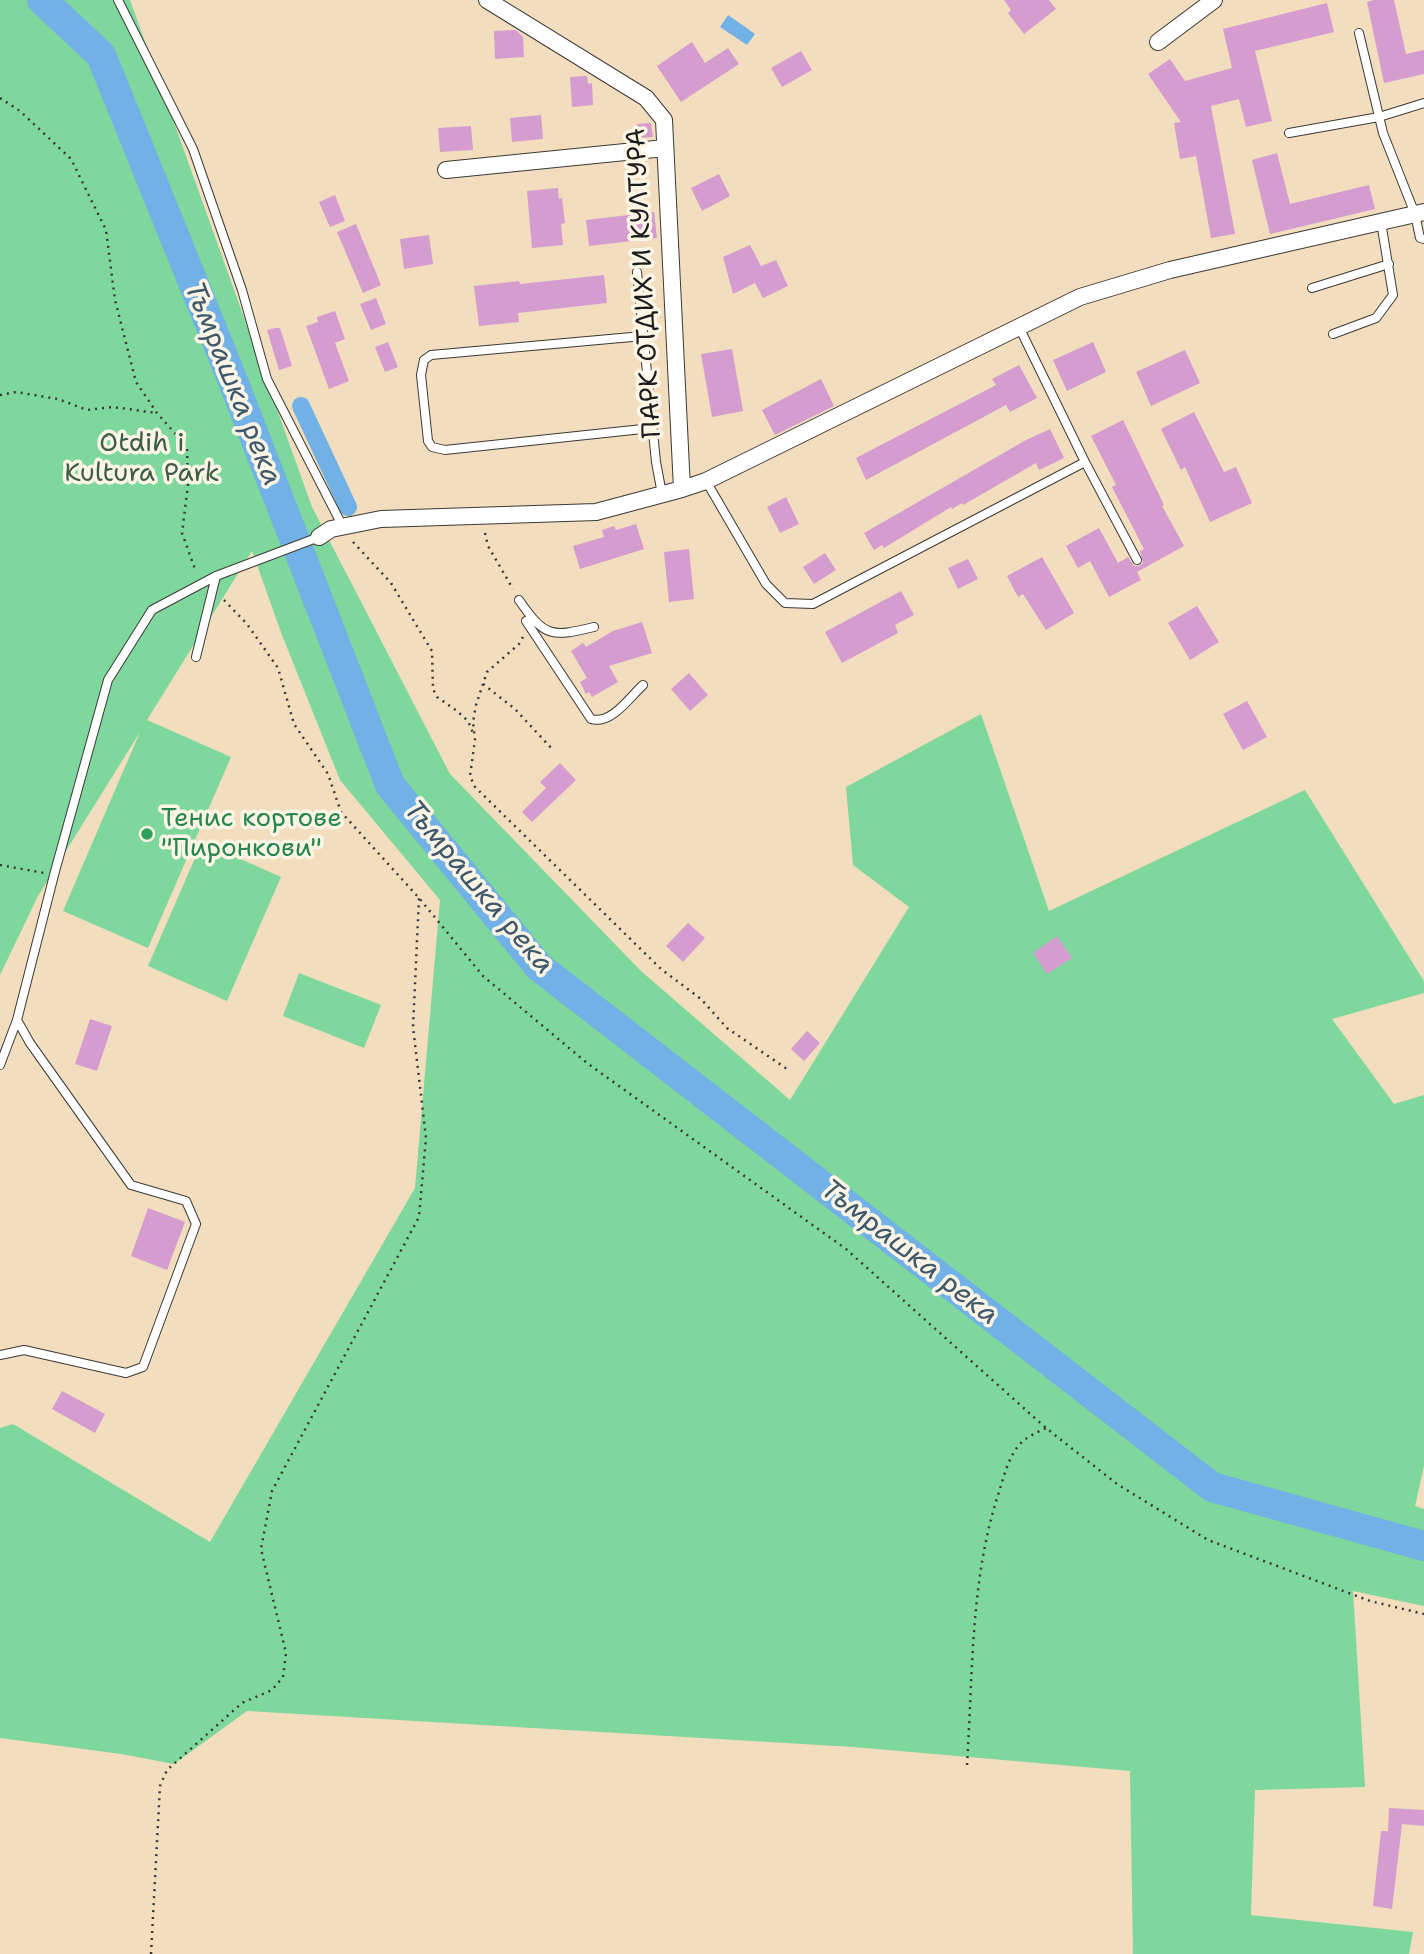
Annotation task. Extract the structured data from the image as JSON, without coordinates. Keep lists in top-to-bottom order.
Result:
{
  "streets": {
    "street": ["ПАРК ОТДИХ И КУЛТУРА"]
  },
  "water": ["Тъмрашка река"],
  "parks": ["Otdih i Kultura Park"],
  "places": ["Тенис кортове \"Пиронкови\""]
}
